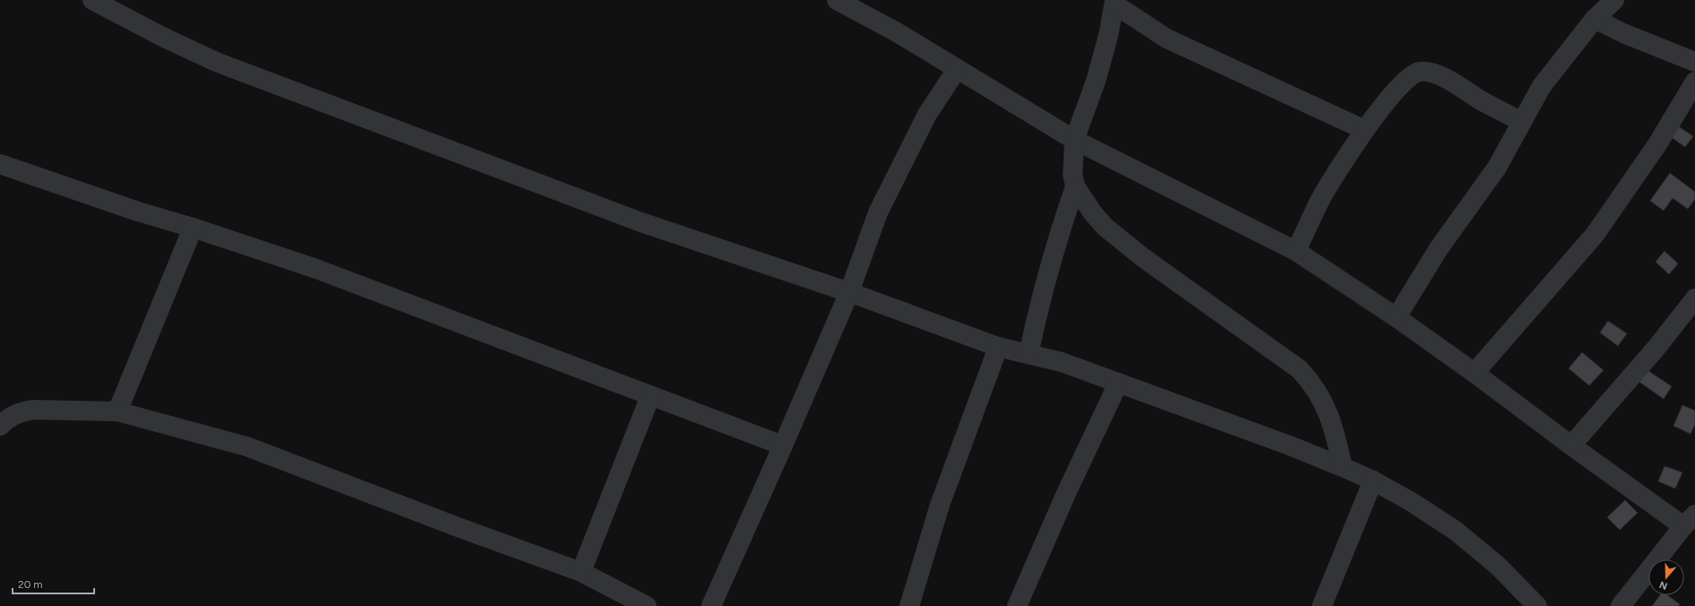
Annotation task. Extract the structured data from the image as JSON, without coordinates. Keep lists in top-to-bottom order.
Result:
{
  "scale_bar": "20 m",
  "north": "bottom"
}
